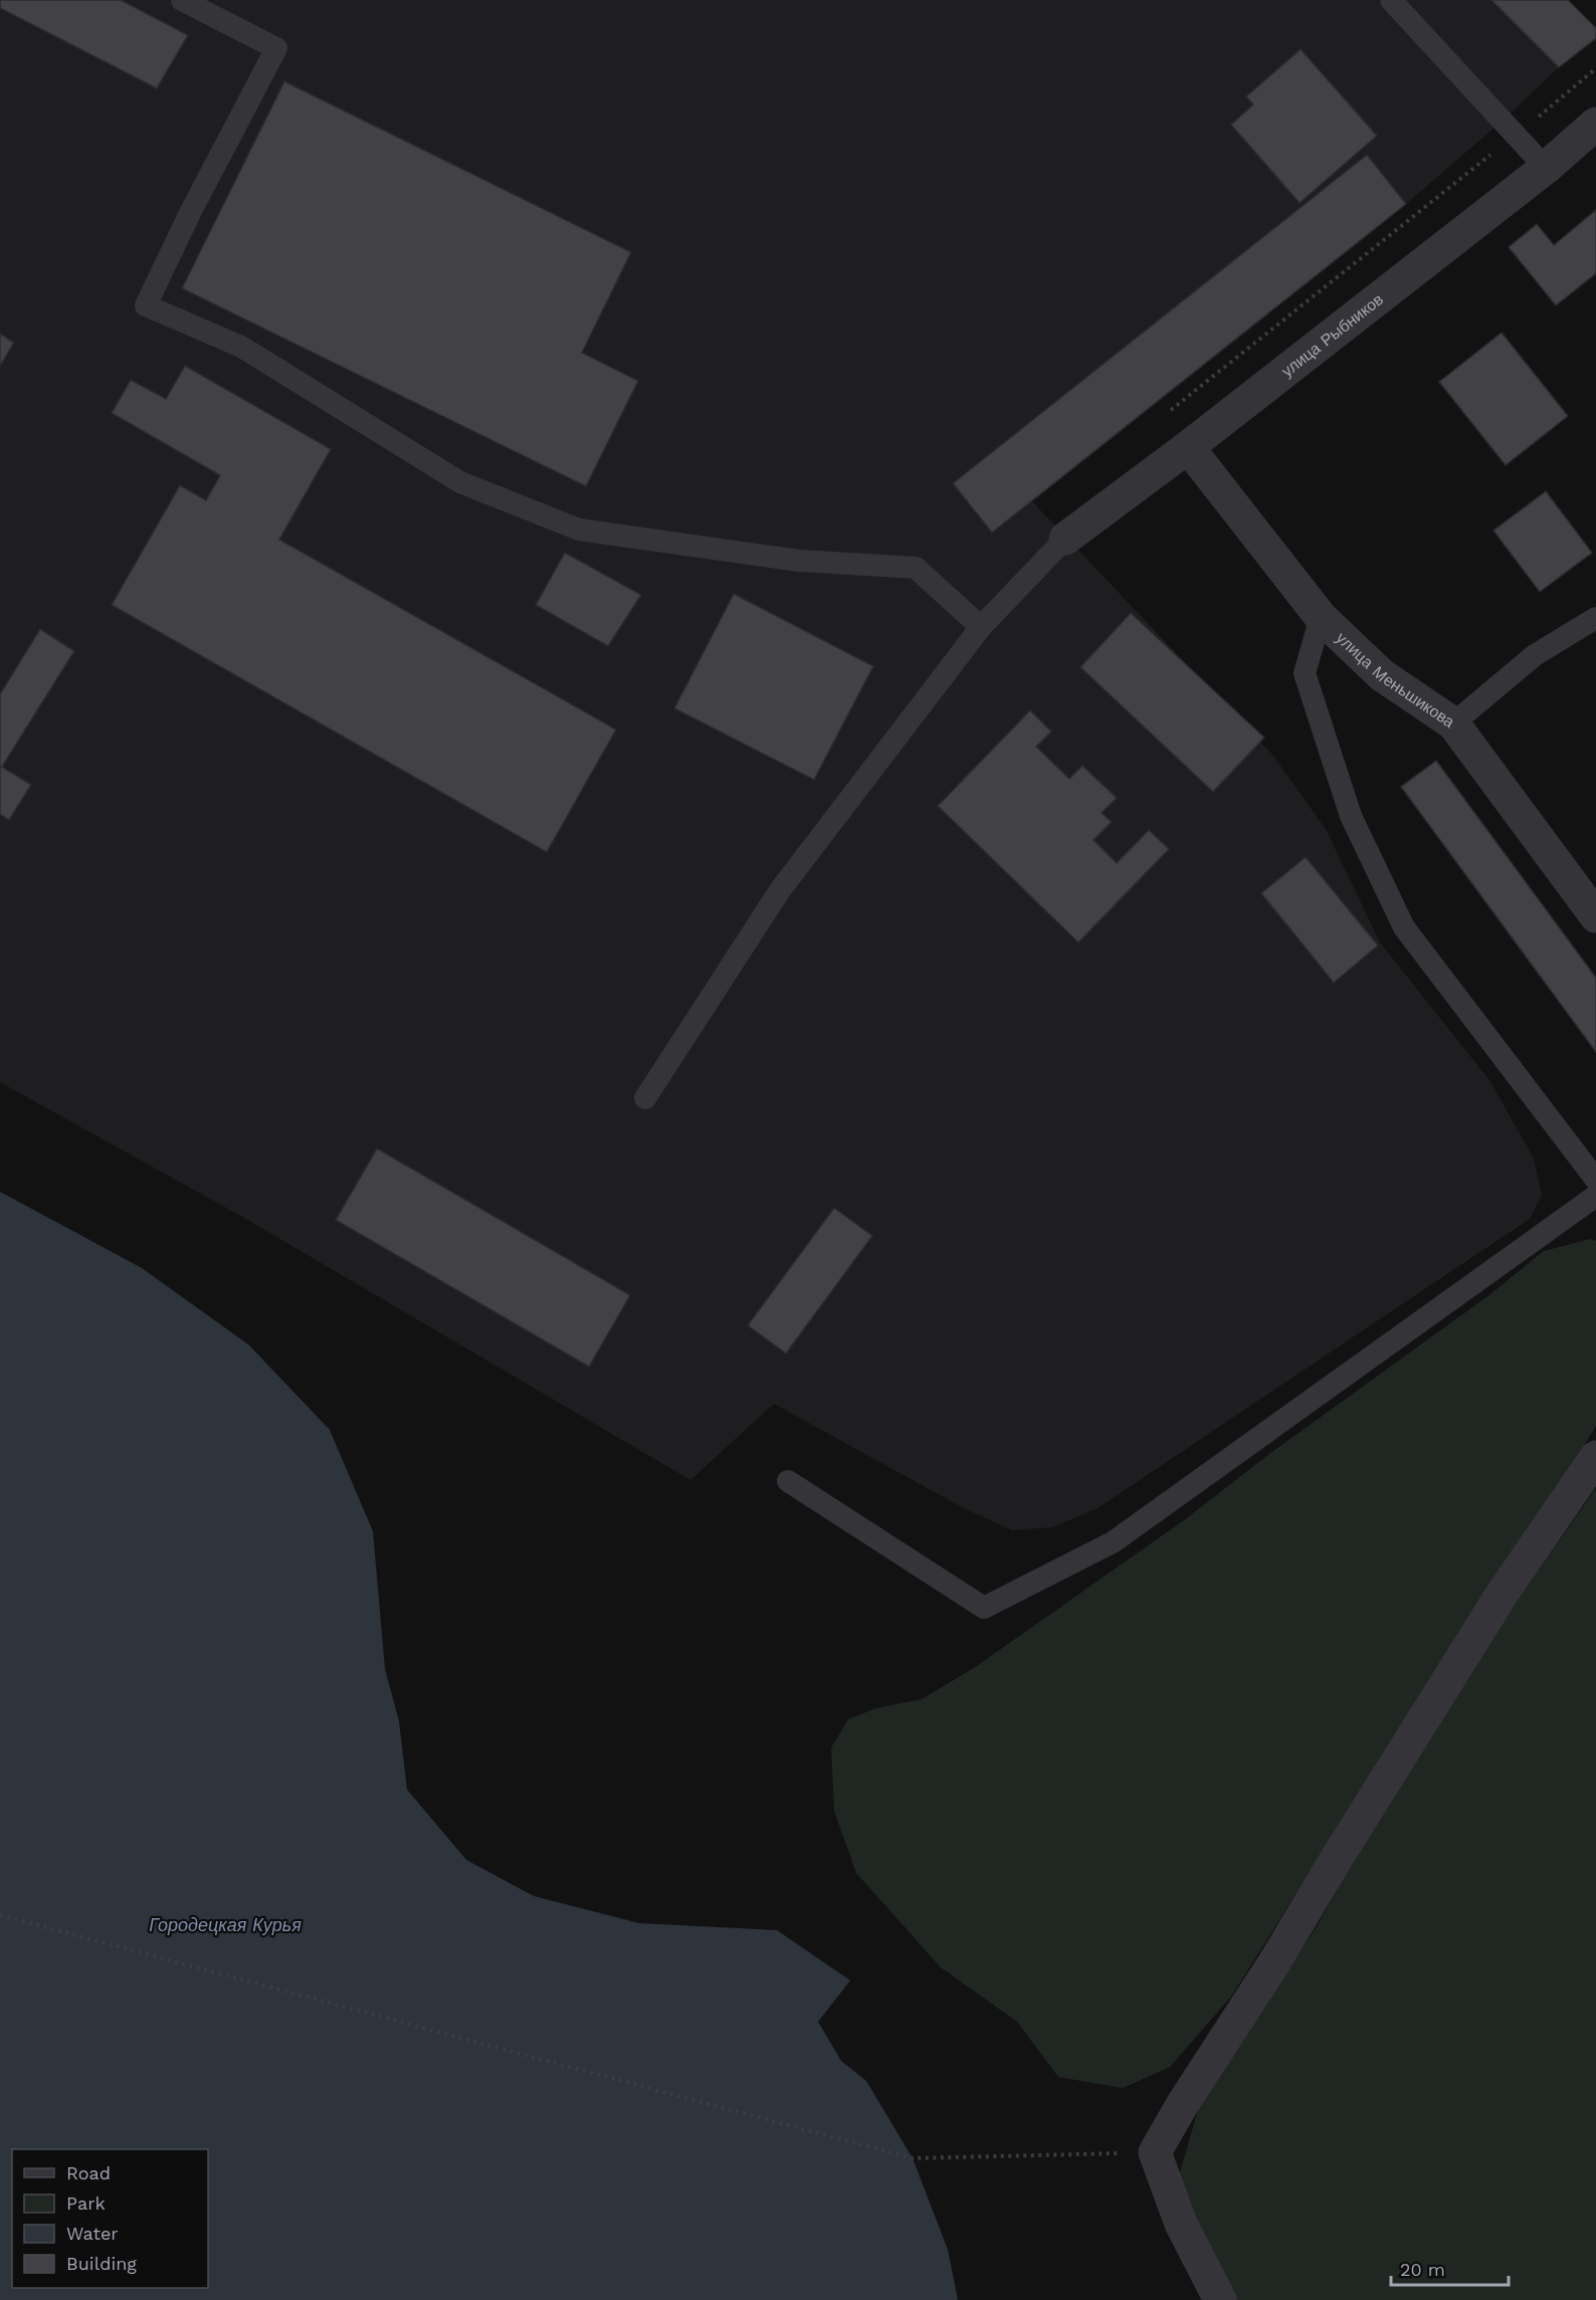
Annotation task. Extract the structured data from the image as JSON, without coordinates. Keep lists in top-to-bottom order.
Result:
{
  "streets": {
    "street": ["улица Рыбников", "улица Меньшикова"]
  },
  "crossings": [
    ["улица Рыбников", "улица Меньшикова"]
  ],
  "water": ["Городецкая Курья"],
  "legend": [
    "Road",
    "Park",
    "Water",
    "Building"
  ],
  "scale_bar": "20 m"
}
